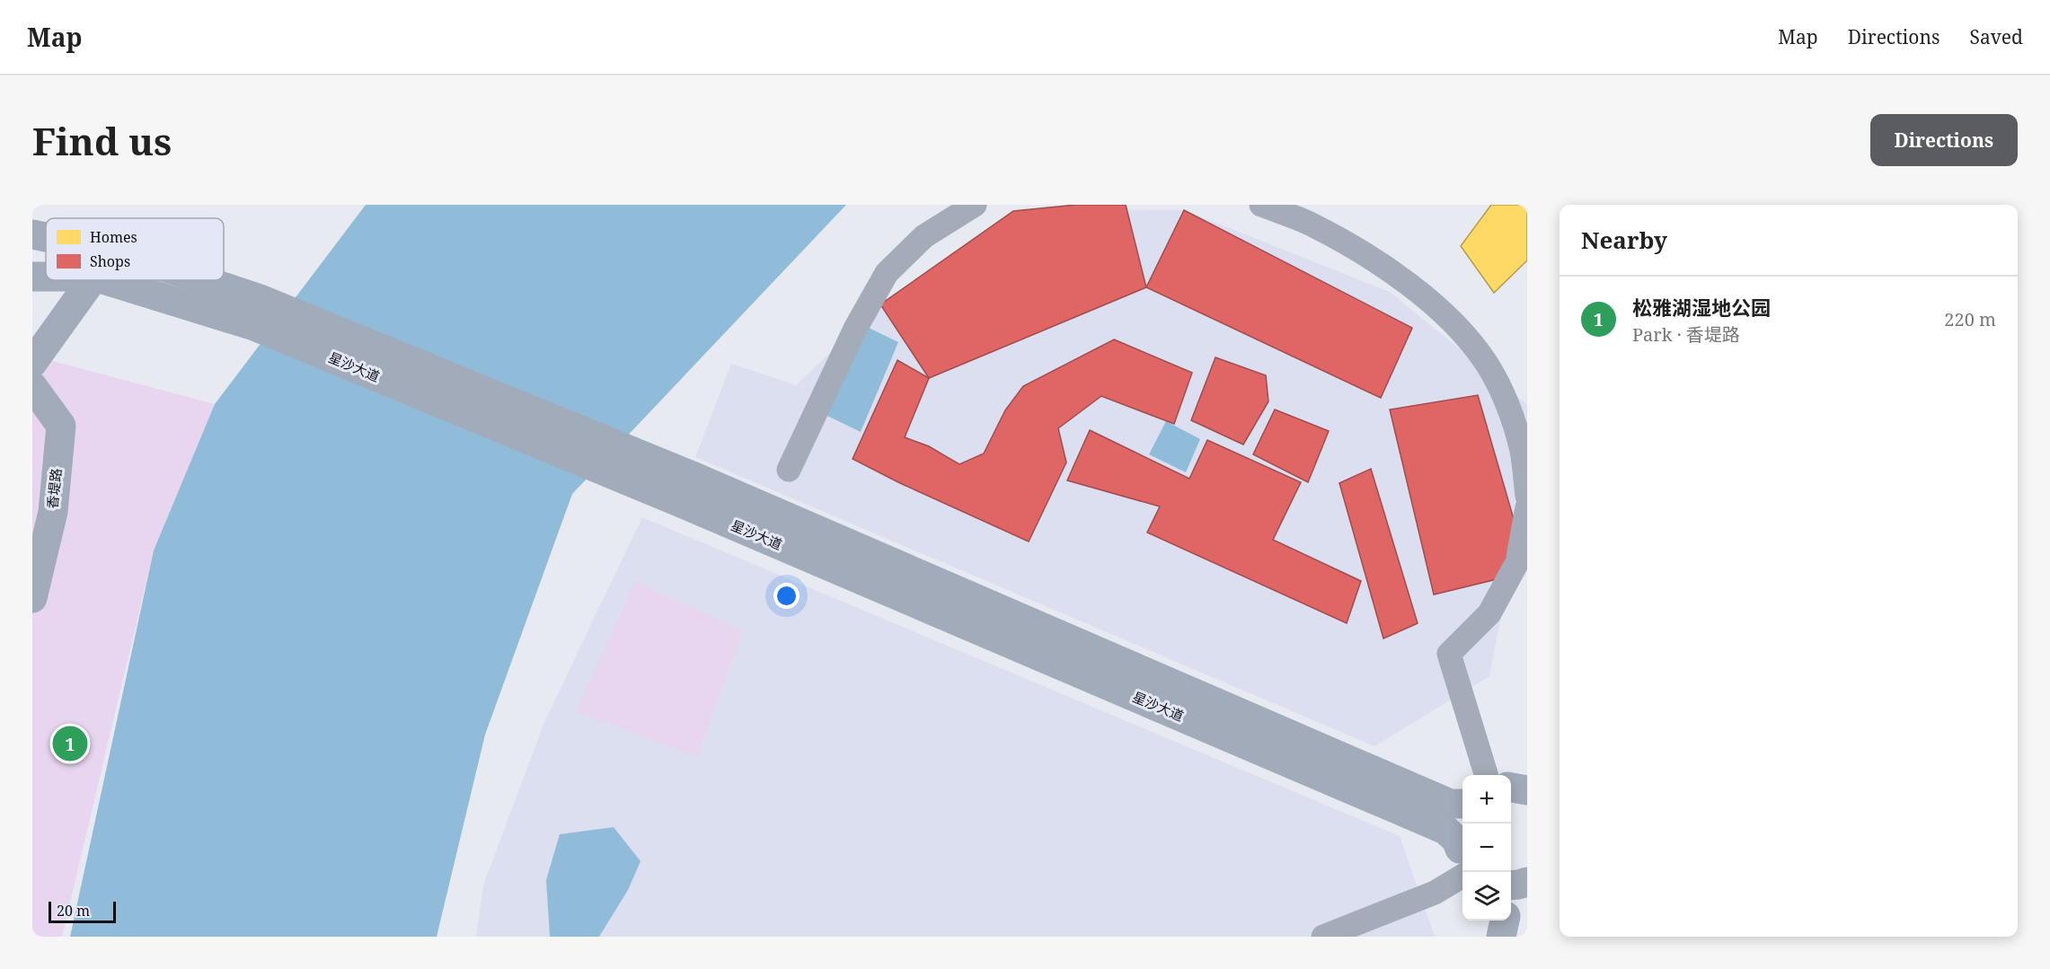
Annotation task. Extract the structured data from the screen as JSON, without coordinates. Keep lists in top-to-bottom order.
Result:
{
  "streets": {
    "street": ["星沙大道", "香堤路"]
  },
  "legend": ["Homes", "Shops"],
  "scale_bar": "20 m",
  "page": {
    "header": "Map",
    "nav": ["Map", "Directions", "Saved"],
    "buttons": "Directions",
    "title": "Find us",
    "heading": "Nearby",
    "list": [
      {
        "mark": "1",
        "name": "松雅湖湿地公园",
        "note": "Park · 香堤路",
        "value": "220 m"
      }
    ],
    "pins": "1",
    "map_buttons": ["+", "−"],
    "scale": "20 m"
  }
}
